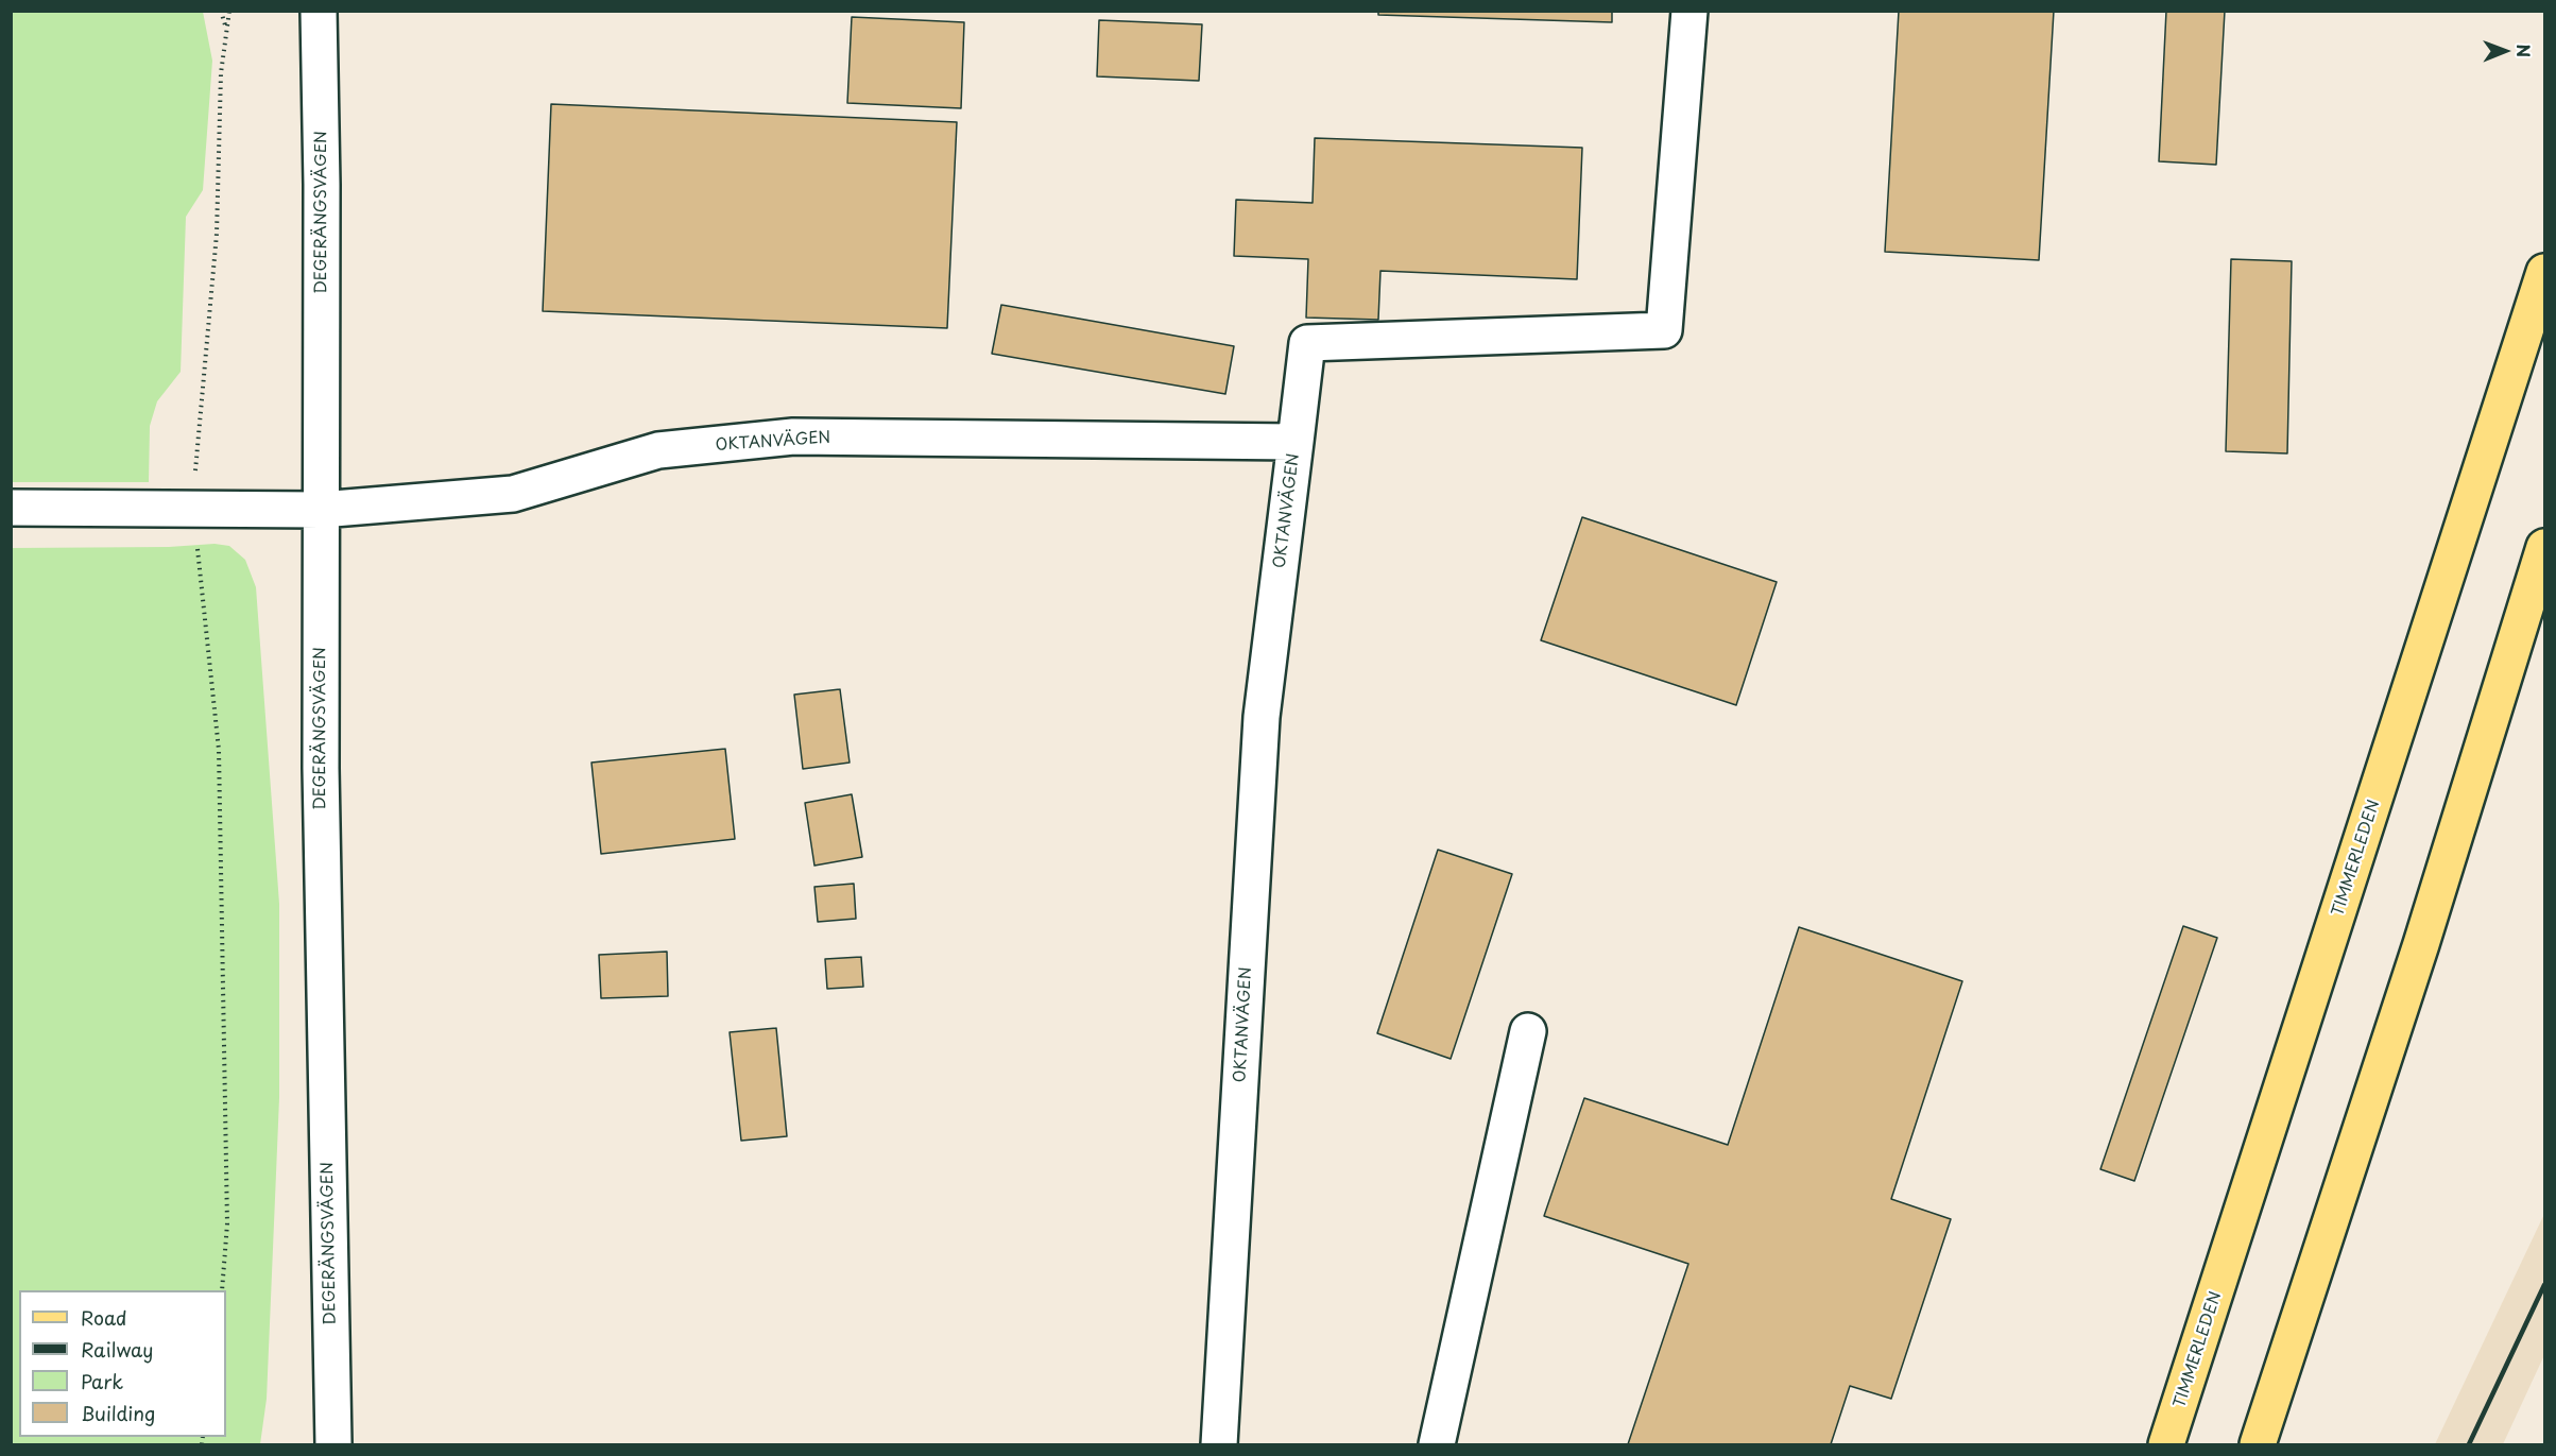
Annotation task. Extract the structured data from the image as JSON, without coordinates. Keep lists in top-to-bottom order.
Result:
{
  "streets": {
    "main road": ["TIMMERLEDEN"],
    "street": ["DEGERÄNGSVÄGEN", "OKTANVÄGEN"]
  },
  "crossings": [
    ["DEGERÄNGSVÄGEN", "OKTANVÄGEN"]
  ],
  "legend": [
    "Road",
    "Railway",
    "Park",
    "Building"
  ],
  "north": "right"
}
